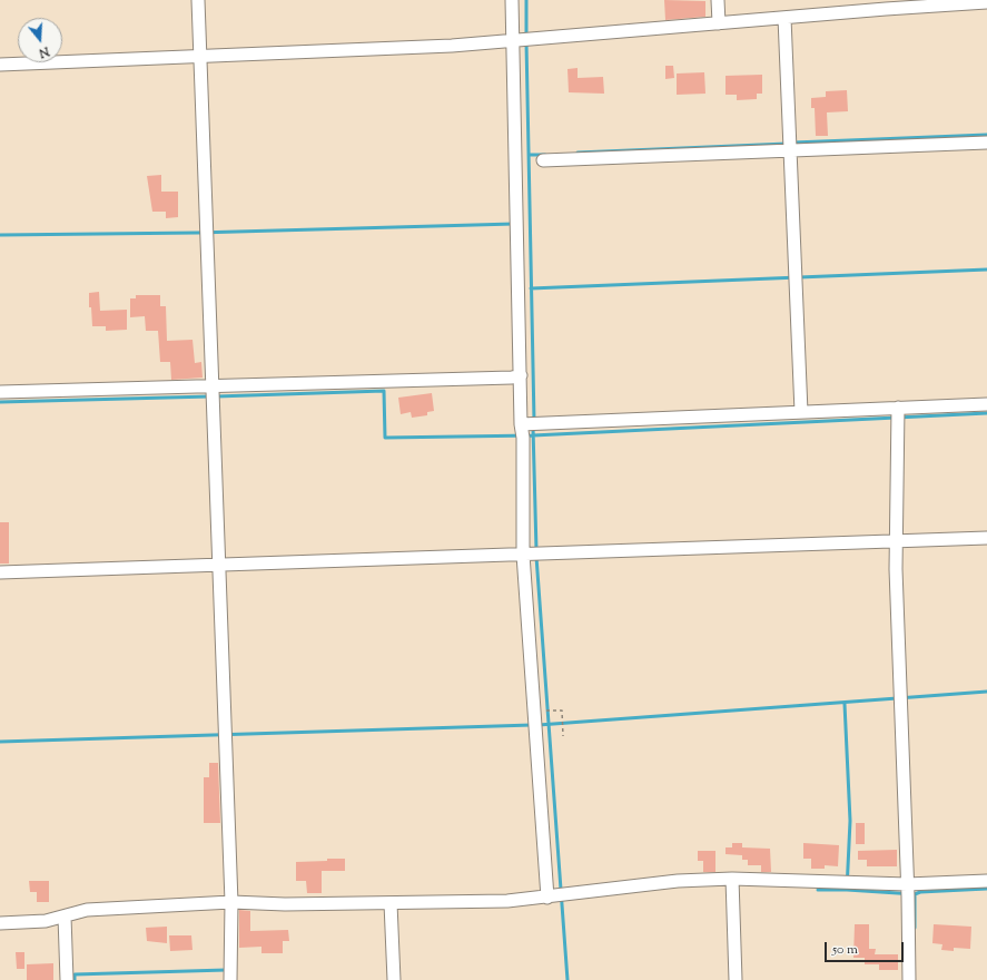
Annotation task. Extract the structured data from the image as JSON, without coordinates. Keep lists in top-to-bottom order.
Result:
{
  "scale_bar": "50 m",
  "north": "bottom"
}
